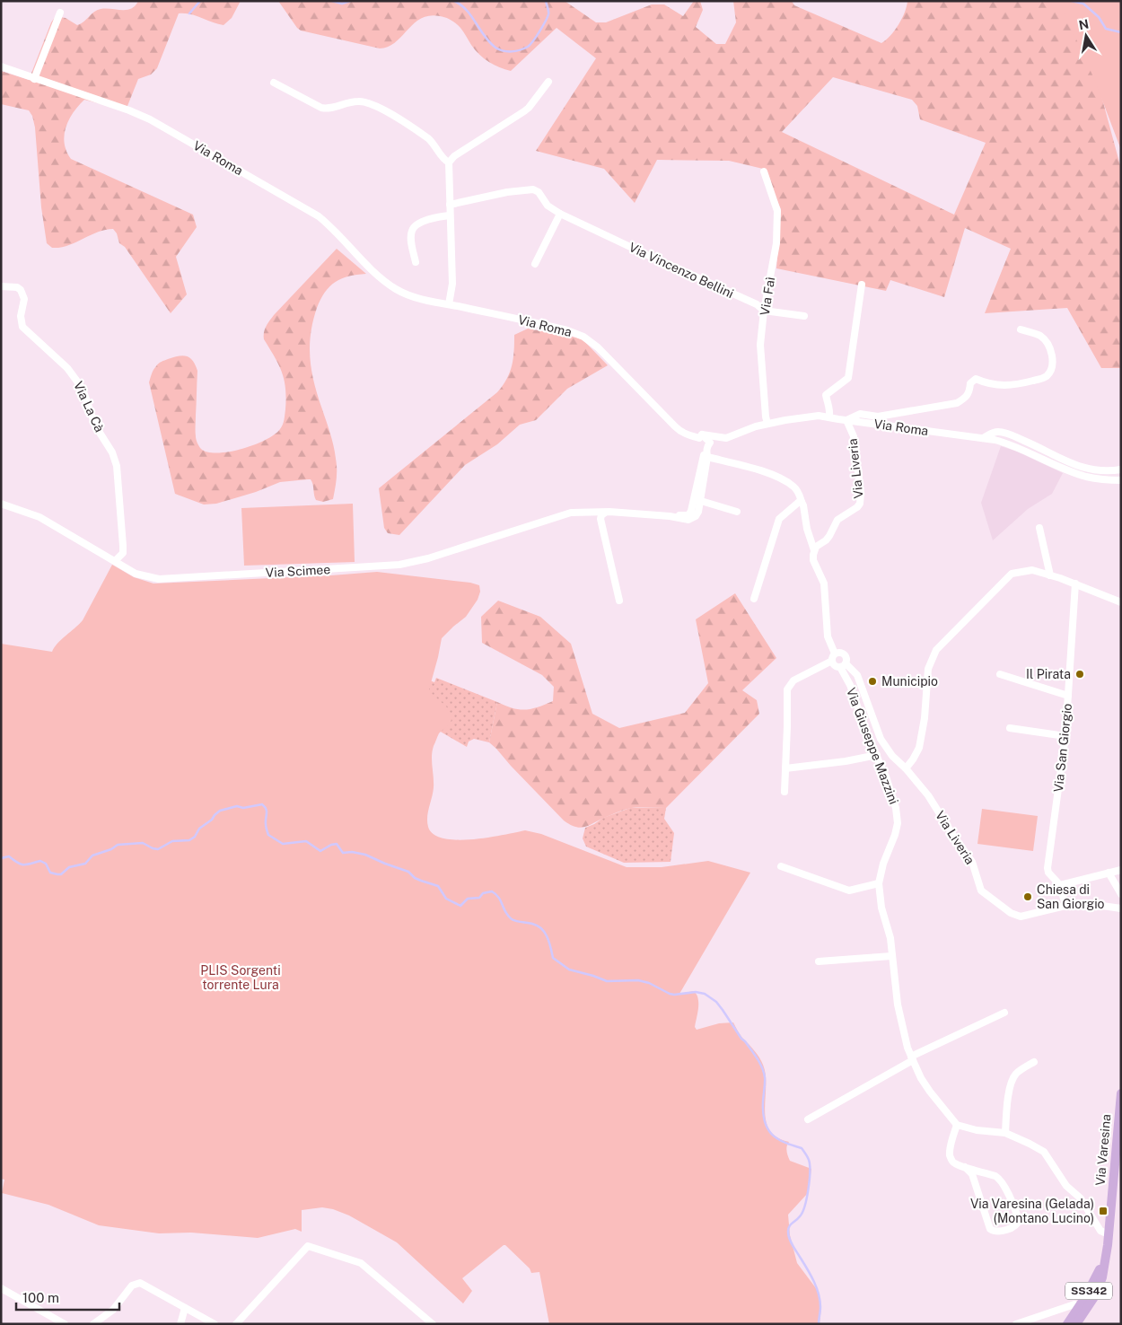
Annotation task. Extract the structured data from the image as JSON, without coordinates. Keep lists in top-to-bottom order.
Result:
{
  "streets": {
    "main road": ["Via Varesina", "SS342"],
    "street": [
      "Via Roma",
      "Via Vincenzo Bellini",
      "Via Faì",
      "Via La Cà",
      "Via Liveria",
      "Via Scimee",
      "Via Giuseppe Mazzini",
      "Via San Giorgio"
    ]
  },
  "crossings": [
    ["Via Roma", "Via Faì"],
    ["Via Roma", "Via Liveria"],
    ["Via Vincenzo Bellini", "Via Faì"],
    ["Via La Cà", "Via Scimee"],
    ["Via Liveria", "Via Giuseppe Mazzini"],
    ["Via Liveria", "Via San Giorgio"],
    ["Via Varesina", "SS342"]
  ],
  "parks": ["PLIS Sorgenti torrente Lura"],
  "places": {
    "other": ["Il Pirata", "Municipio", "Chiesa di San Giorgio"],
    "transit": ["Via Varesina (Gelada) (Montano Lucino)"]
  },
  "scale_bar": "100 m",
  "north": "top"
}
